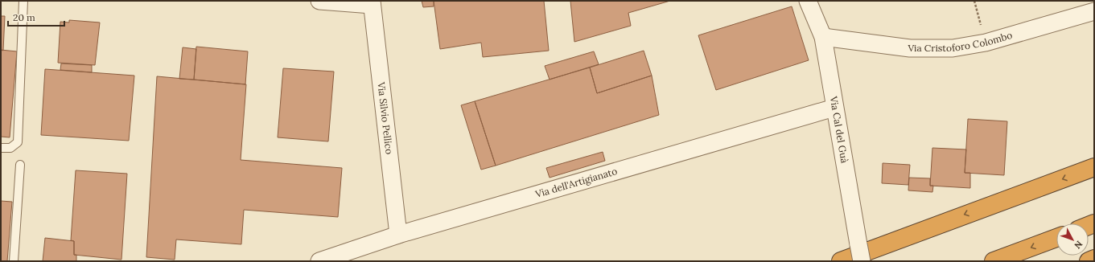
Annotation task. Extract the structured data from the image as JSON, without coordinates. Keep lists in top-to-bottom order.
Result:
{
  "streets": {
    "street": [
      "Via Cristoforo Colombo",
      "Via Silvio Pellico",
      "Via Cal del Guà",
      "Via dell'Artigianato"
    ]
  },
  "crossings": [
    ["Via Cristoforo Colombo", "Via Cal del Guà"],
    ["Via Silvio Pellico", "Via dell'Artigianato"],
    ["Via Cal del Guà", "Via dell'Artigianato"]
  ],
  "scale_bar": "20 m",
  "north": "bottom right"
}
